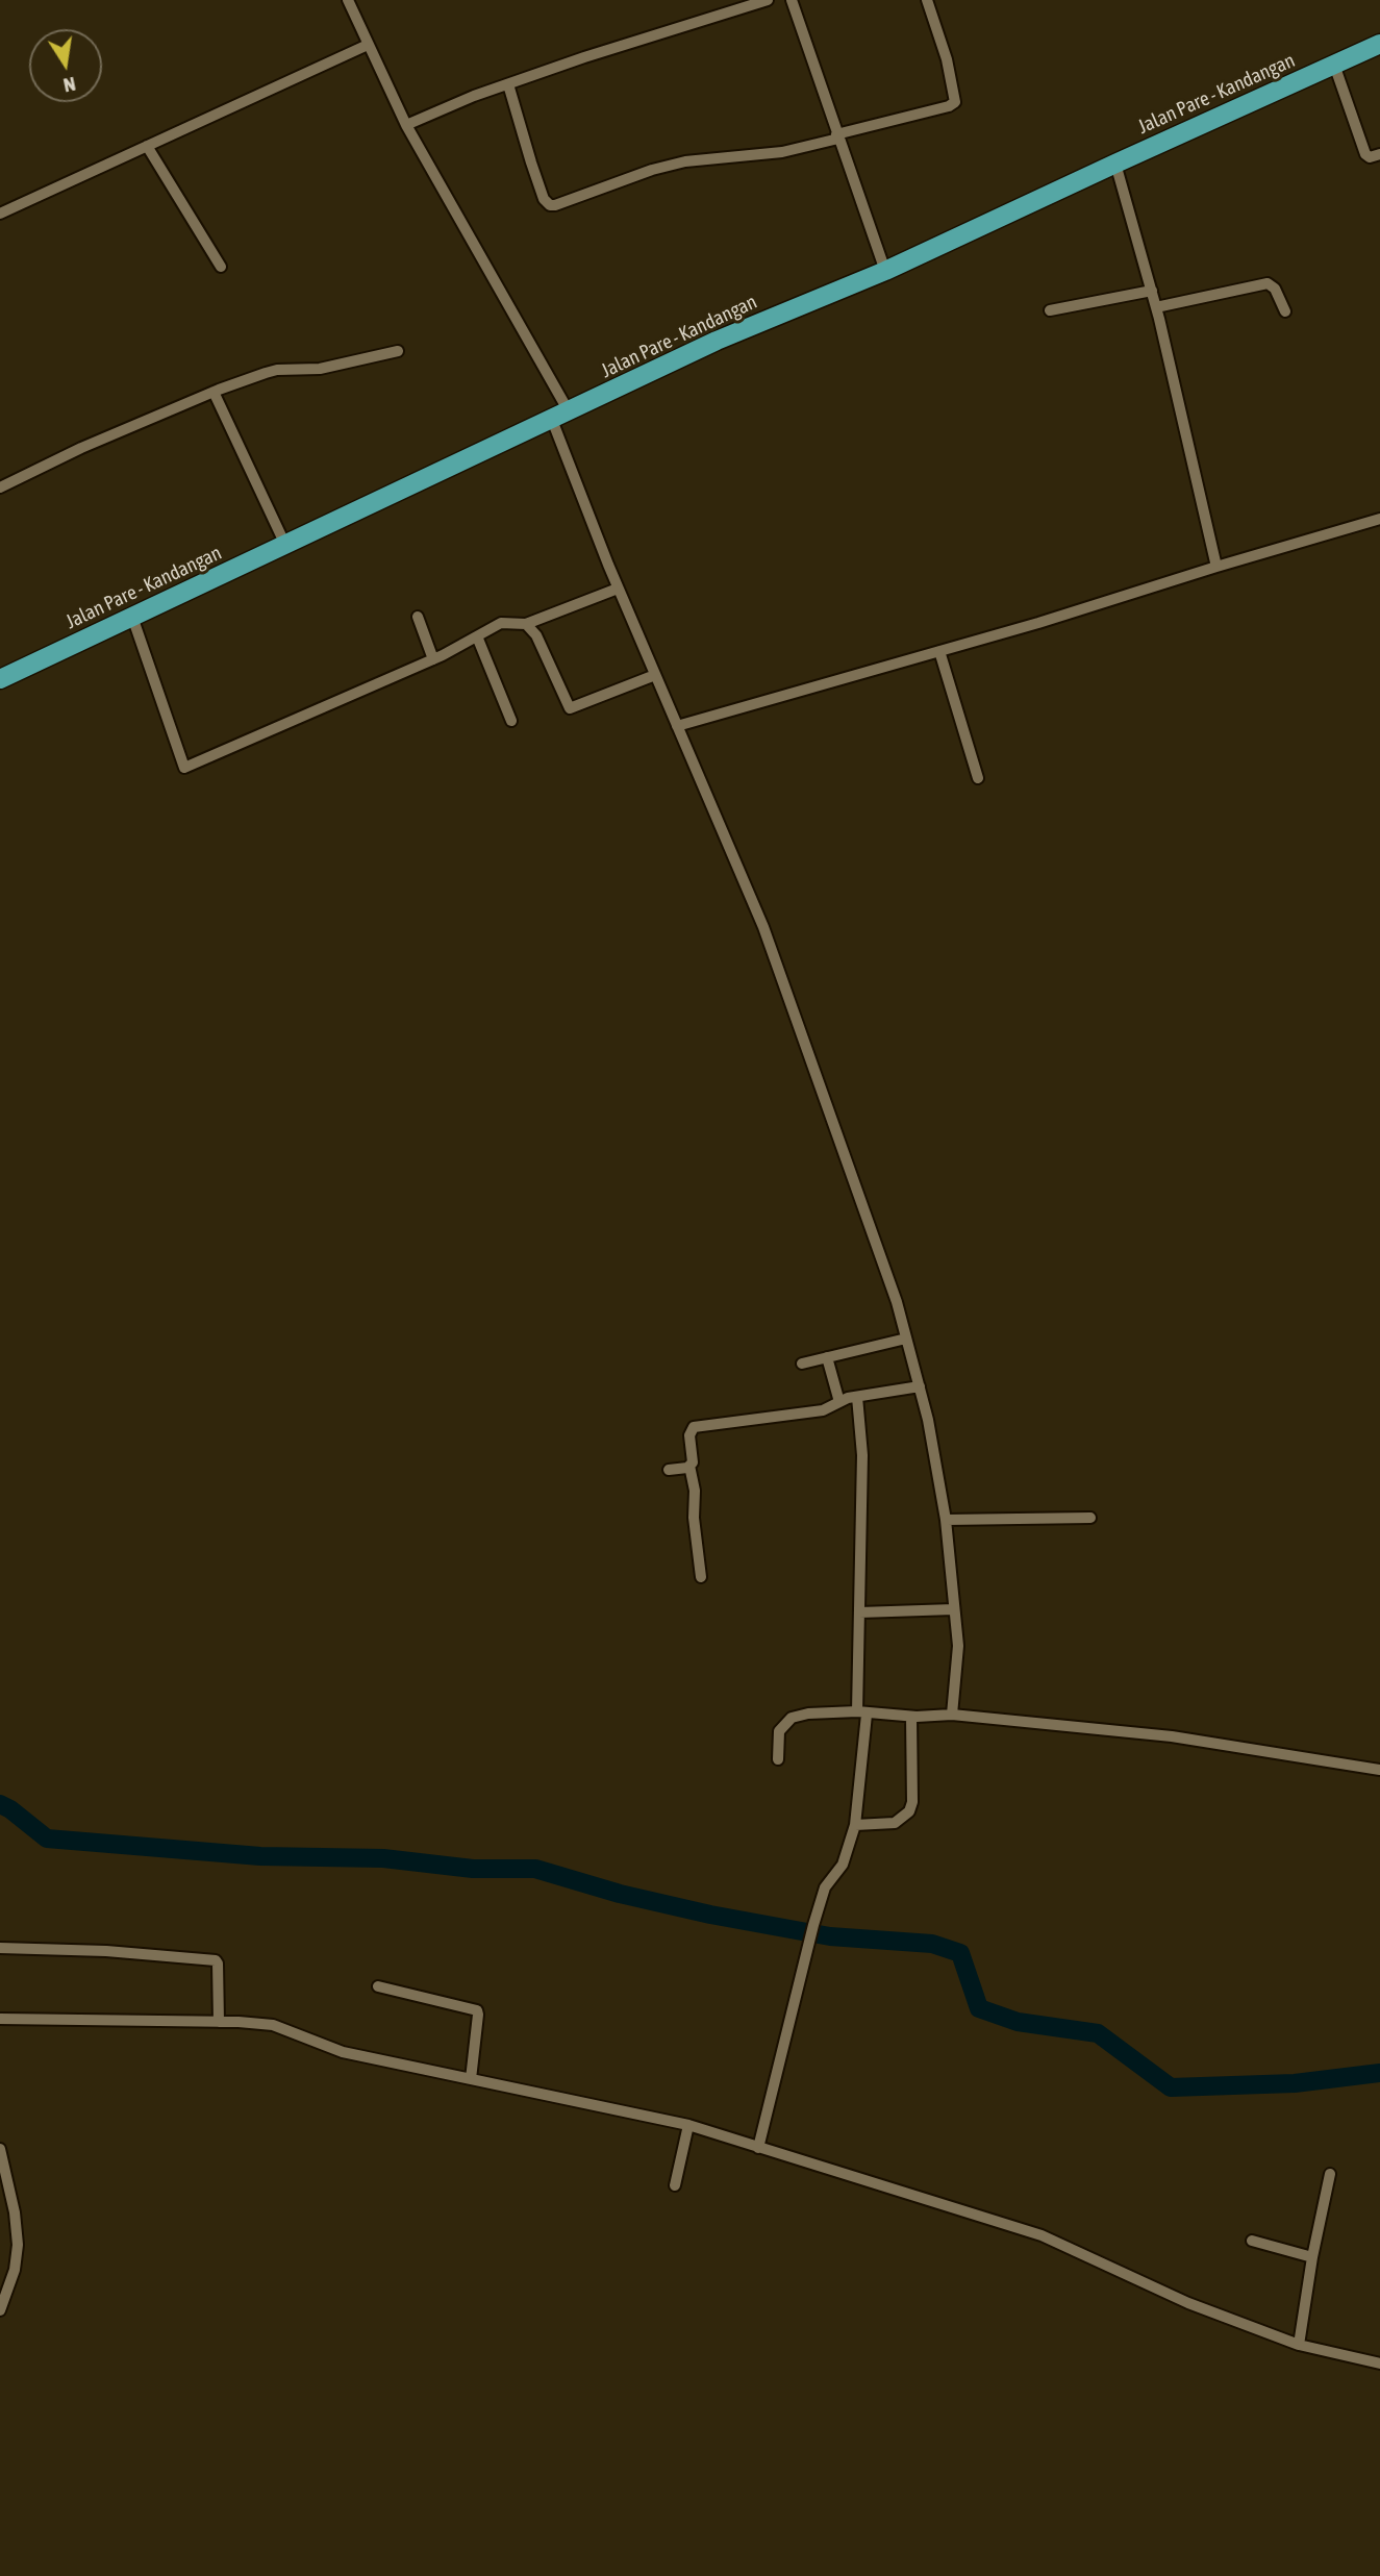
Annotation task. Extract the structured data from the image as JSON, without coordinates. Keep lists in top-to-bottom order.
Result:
{
  "streets": {
    "main road": ["Jalan Pare - Kandangan"]
  },
  "north": "bottom"
}
